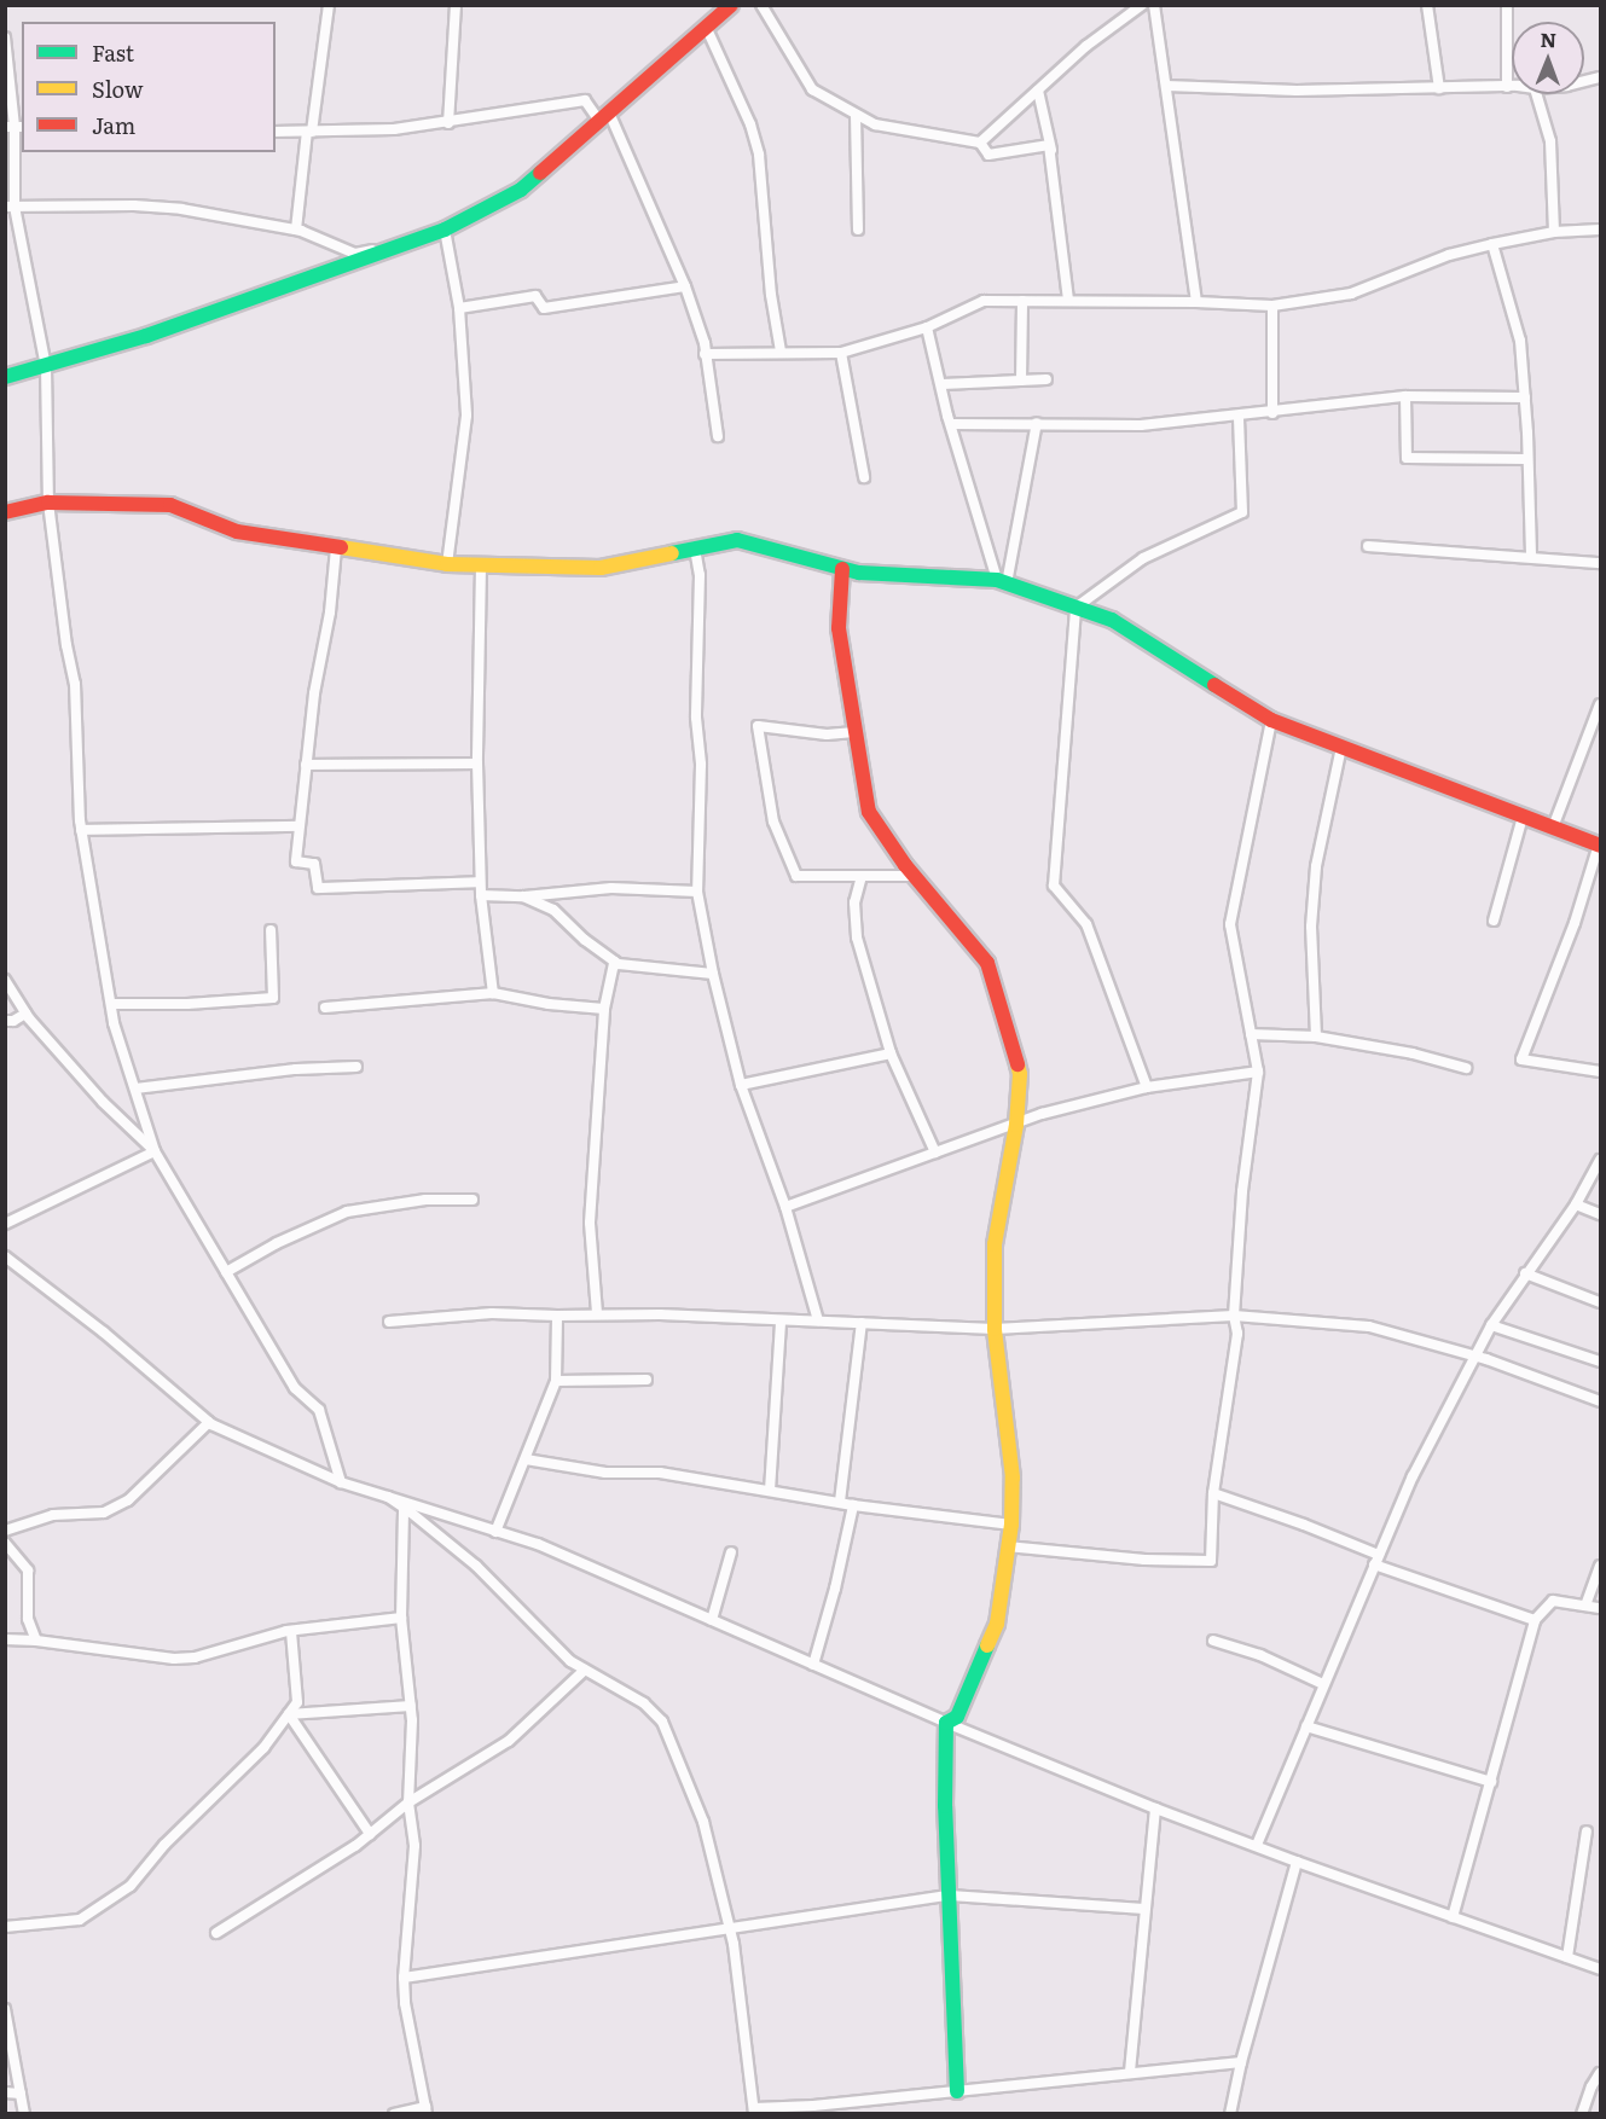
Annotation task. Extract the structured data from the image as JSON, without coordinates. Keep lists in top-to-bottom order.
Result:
{
  "legend": ["Fast", "Slow", "Jam"],
  "north": "top"
}
